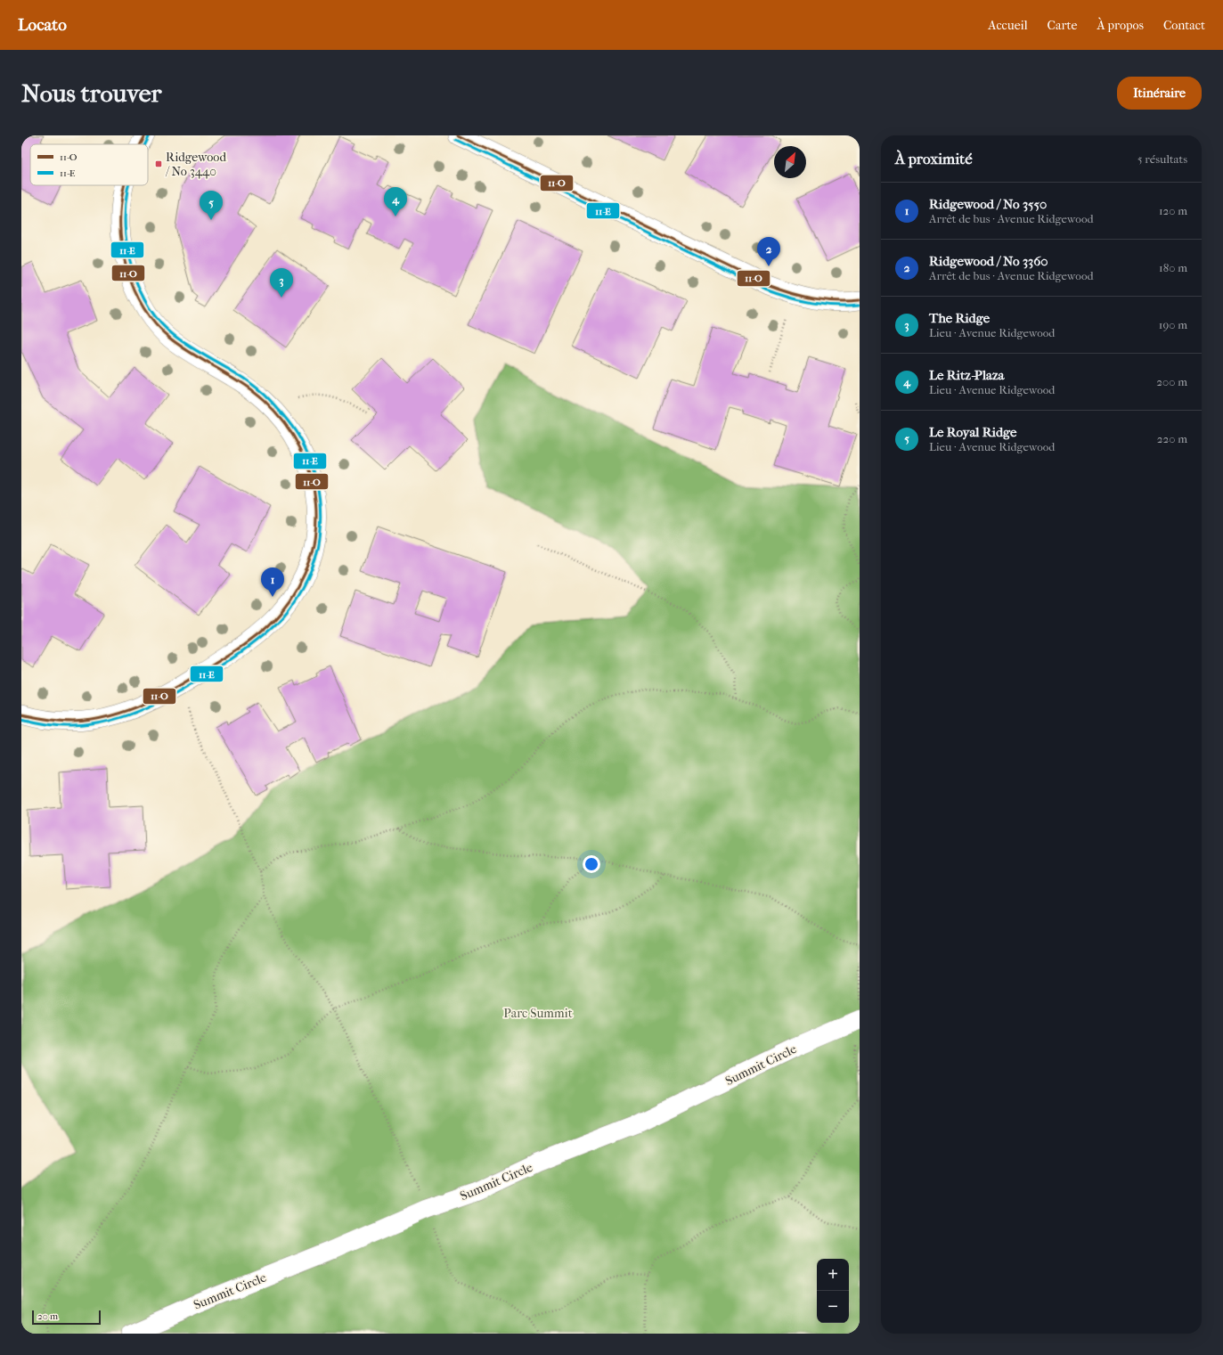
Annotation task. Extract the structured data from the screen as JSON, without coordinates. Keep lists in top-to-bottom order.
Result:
{
  "streets": {
    "street": ["Summit Circle"]
  },
  "parks": ["Parc Summit"],
  "places": {
    "transit": ["Ridgewood / No 3440"]
  },
  "lines": ["transit line 11-O", "transit line 11-E"],
  "legend": ["11-O", "11-E"],
  "scale_bar": "20 m",
  "north": "top right",
  "page": {
    "header": "Locato",
    "nav": [
      "Accueil",
      "Carte",
      "À propos",
      "Contact"
    ],
    "buttons": "Itinéraire",
    "title": "Nous trouver",
    "heading": ["À proximité", "5 résultats"],
    "list": [
      {
        "mark": "1",
        "name": "Ridgewood / No 3550",
        "note": "Arrêt de bus · Avenue Ridgewood",
        "value": "120 m"
      },
      {
        "mark": "2",
        "name": "Ridgewood / No 3360",
        "note": "Arrêt de bus · Avenue Ridgewood",
        "value": "180 m"
      },
      {
        "mark": "3",
        "name": "The Ridge",
        "note": "Lieu · Avenue Ridgewood",
        "value": "190 m"
      },
      {
        "mark": "4",
        "name": "Le Ritz-Plaza",
        "note": "Lieu · Avenue Ridgewood",
        "value": "200 m"
      },
      {
        "mark": "5",
        "name": "Le Royal Ridge",
        "note": "Lieu · Avenue Ridgewood",
        "value": "220 m"
      }
    ],
    "pins": [
      "4",
      "5",
      "2",
      "3",
      "1"
    ],
    "map_buttons": ["+", "−"],
    "scale": "20 m"
  }
}
